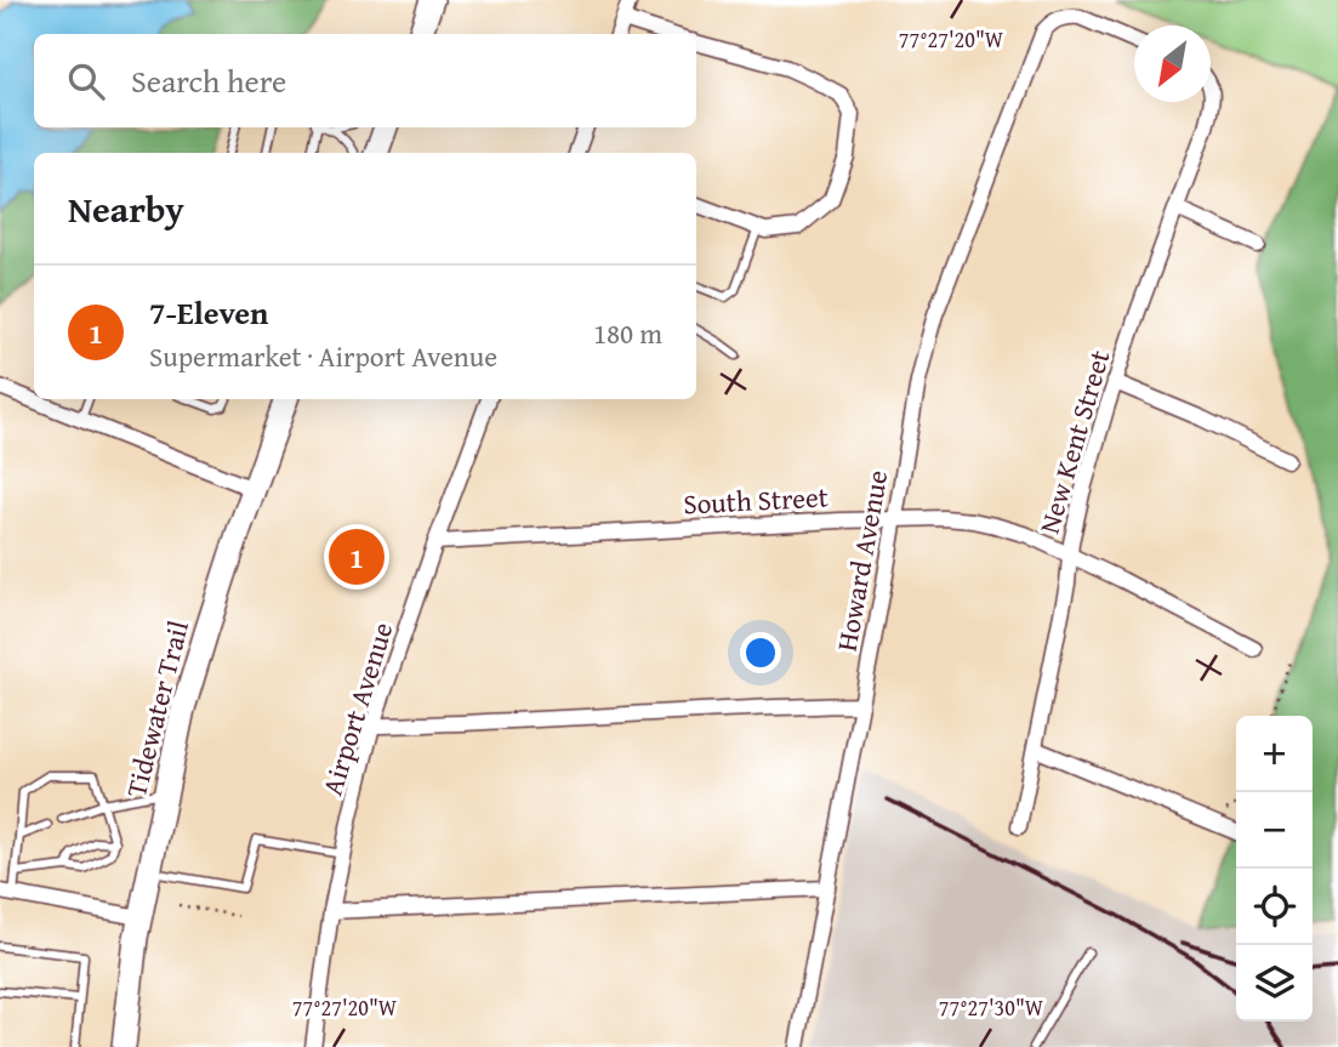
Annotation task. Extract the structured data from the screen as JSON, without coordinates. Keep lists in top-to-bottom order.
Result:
{
  "streets": {
    "main road": ["Tidewater Trail"],
    "street": [
      "New Kent Street",
      "South Street",
      "Howard Avenue",
      "Airport Avenue"
    ]
  },
  "crossings": [
    ["New Kent Street", "South Street"],
    ["South Street", "Howard Avenue"],
    ["South Street", "Airport Avenue"]
  ],
  "north": "bottom left",
  "page": {
    "search": "Search here",
    "heading": "Nearby",
    "list": [
      {
        "mark": "1",
        "name": "7-Eleven",
        "note": "Supermarket · Airport Avenue",
        "value": "180 m"
      }
    ],
    "pins": "1",
    "map_buttons": ["+", "−"]
  },
  "coordinates": ["77°27'20\"W", "77°27'30\"W"]
}
